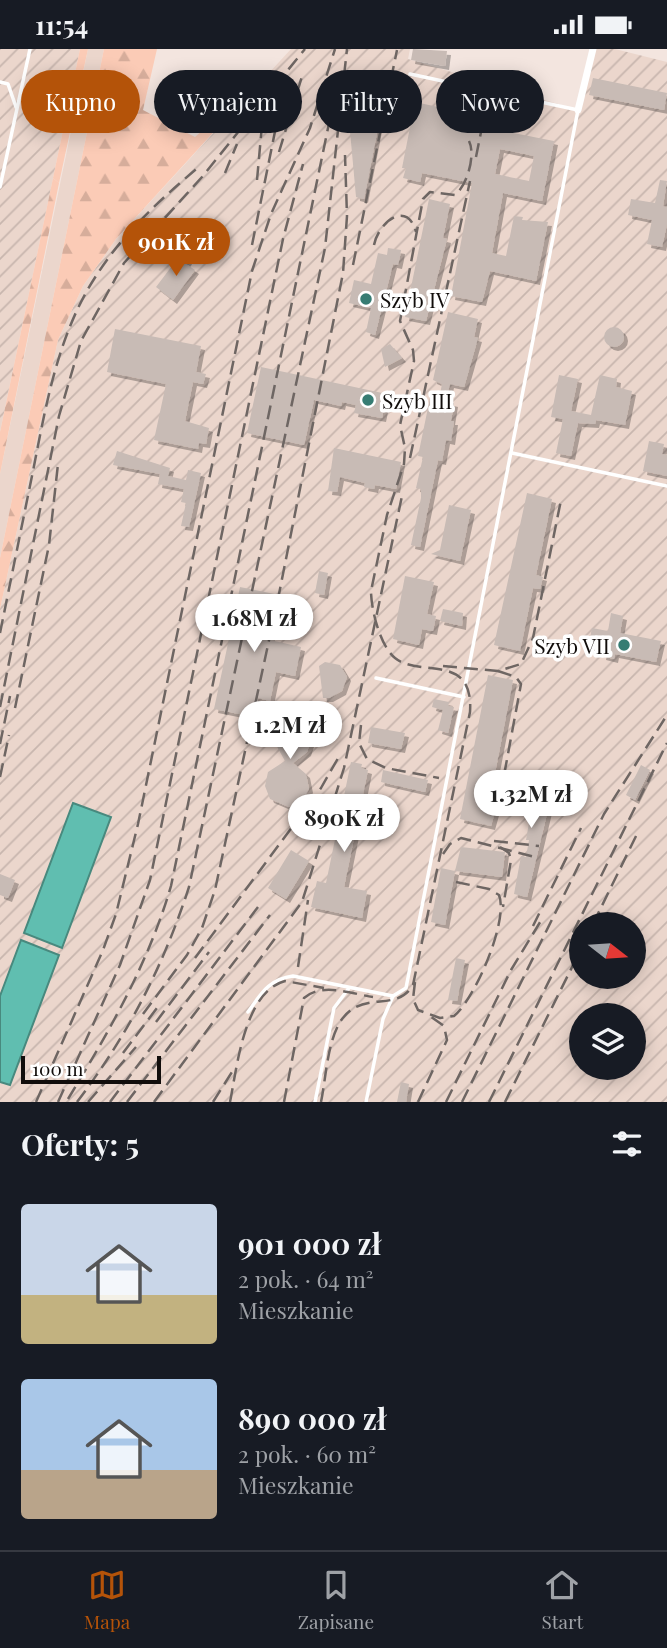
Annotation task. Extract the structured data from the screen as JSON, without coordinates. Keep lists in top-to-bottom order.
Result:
{
  "places": ["Szyb IV", "Szyb III", "Szyb VII"],
  "scale_bar": "100 m",
  "north": "right",
  "page": {
    "status": "11:54",
    "chip": [
      "Kupno",
      "Wynajem",
      "Filtry",
      "Nowe"
    ],
    "price": [
      "901K zł",
      "1.68M zł",
      "1.2M zł",
      "1.32M zł",
      "890K zł"
    ],
    "scale": "100 m",
    "heading": "Oferty: 5",
    "list": [
      {
        "name": "901 000 zł",
        "note": "2 pok. · 64 m² · Mieszkanie"
      },
      {
        "name": "890 000 zł",
        "note": "2 pok. · 60 m² · Mieszkanie"
      }
    ],
    "tabs": ["Mapa", "Zapisane", "Start"]
  }
}
